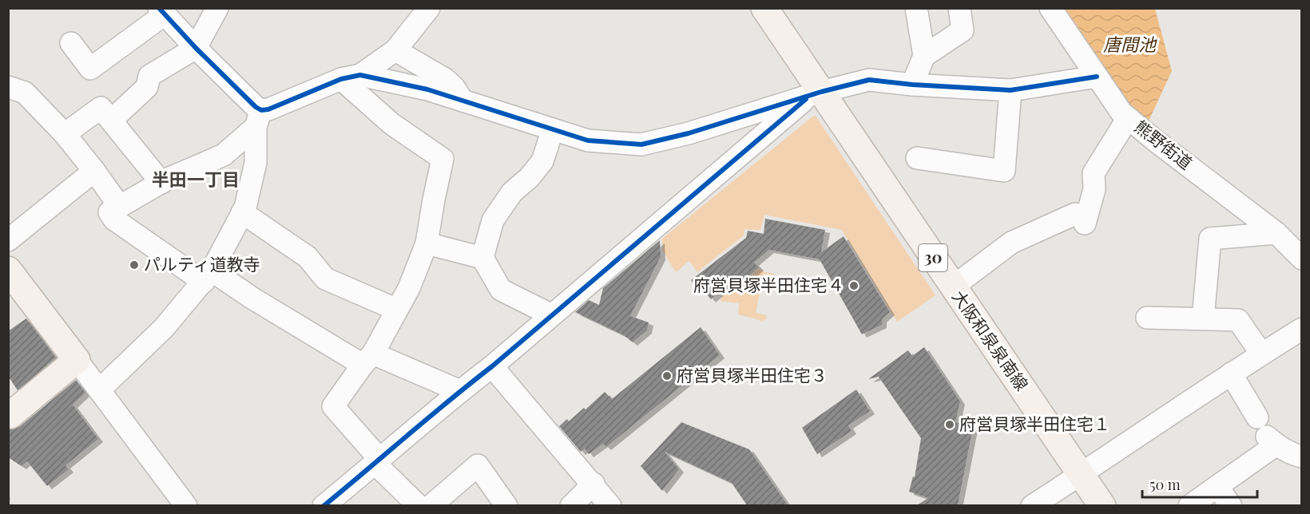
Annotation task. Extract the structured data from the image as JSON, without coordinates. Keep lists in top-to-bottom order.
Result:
{
  "streets": {
    "main road": ["30", "大阪和泉泉南線"],
    "street": ["熊野街道"]
  },
  "districts": ["半田一丁目"],
  "water": ["唐間池"],
  "places": [
    "パルティ道教寺",
    "府営貝塚半田住宅４",
    "府営貝塚半田住宅３",
    "府営貝塚半田住宅１"
  ],
  "scale_bar": "50 m"
}
